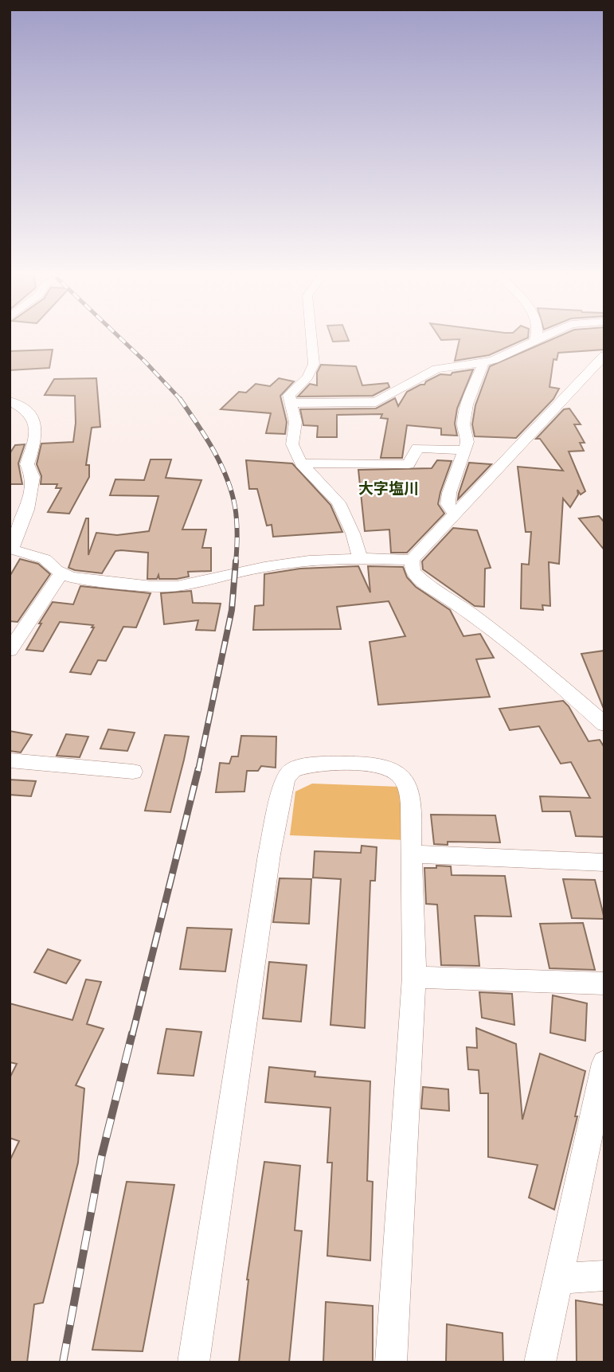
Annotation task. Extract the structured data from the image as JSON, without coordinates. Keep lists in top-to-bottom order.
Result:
{
  "districts": ["大字塩川"]
}
